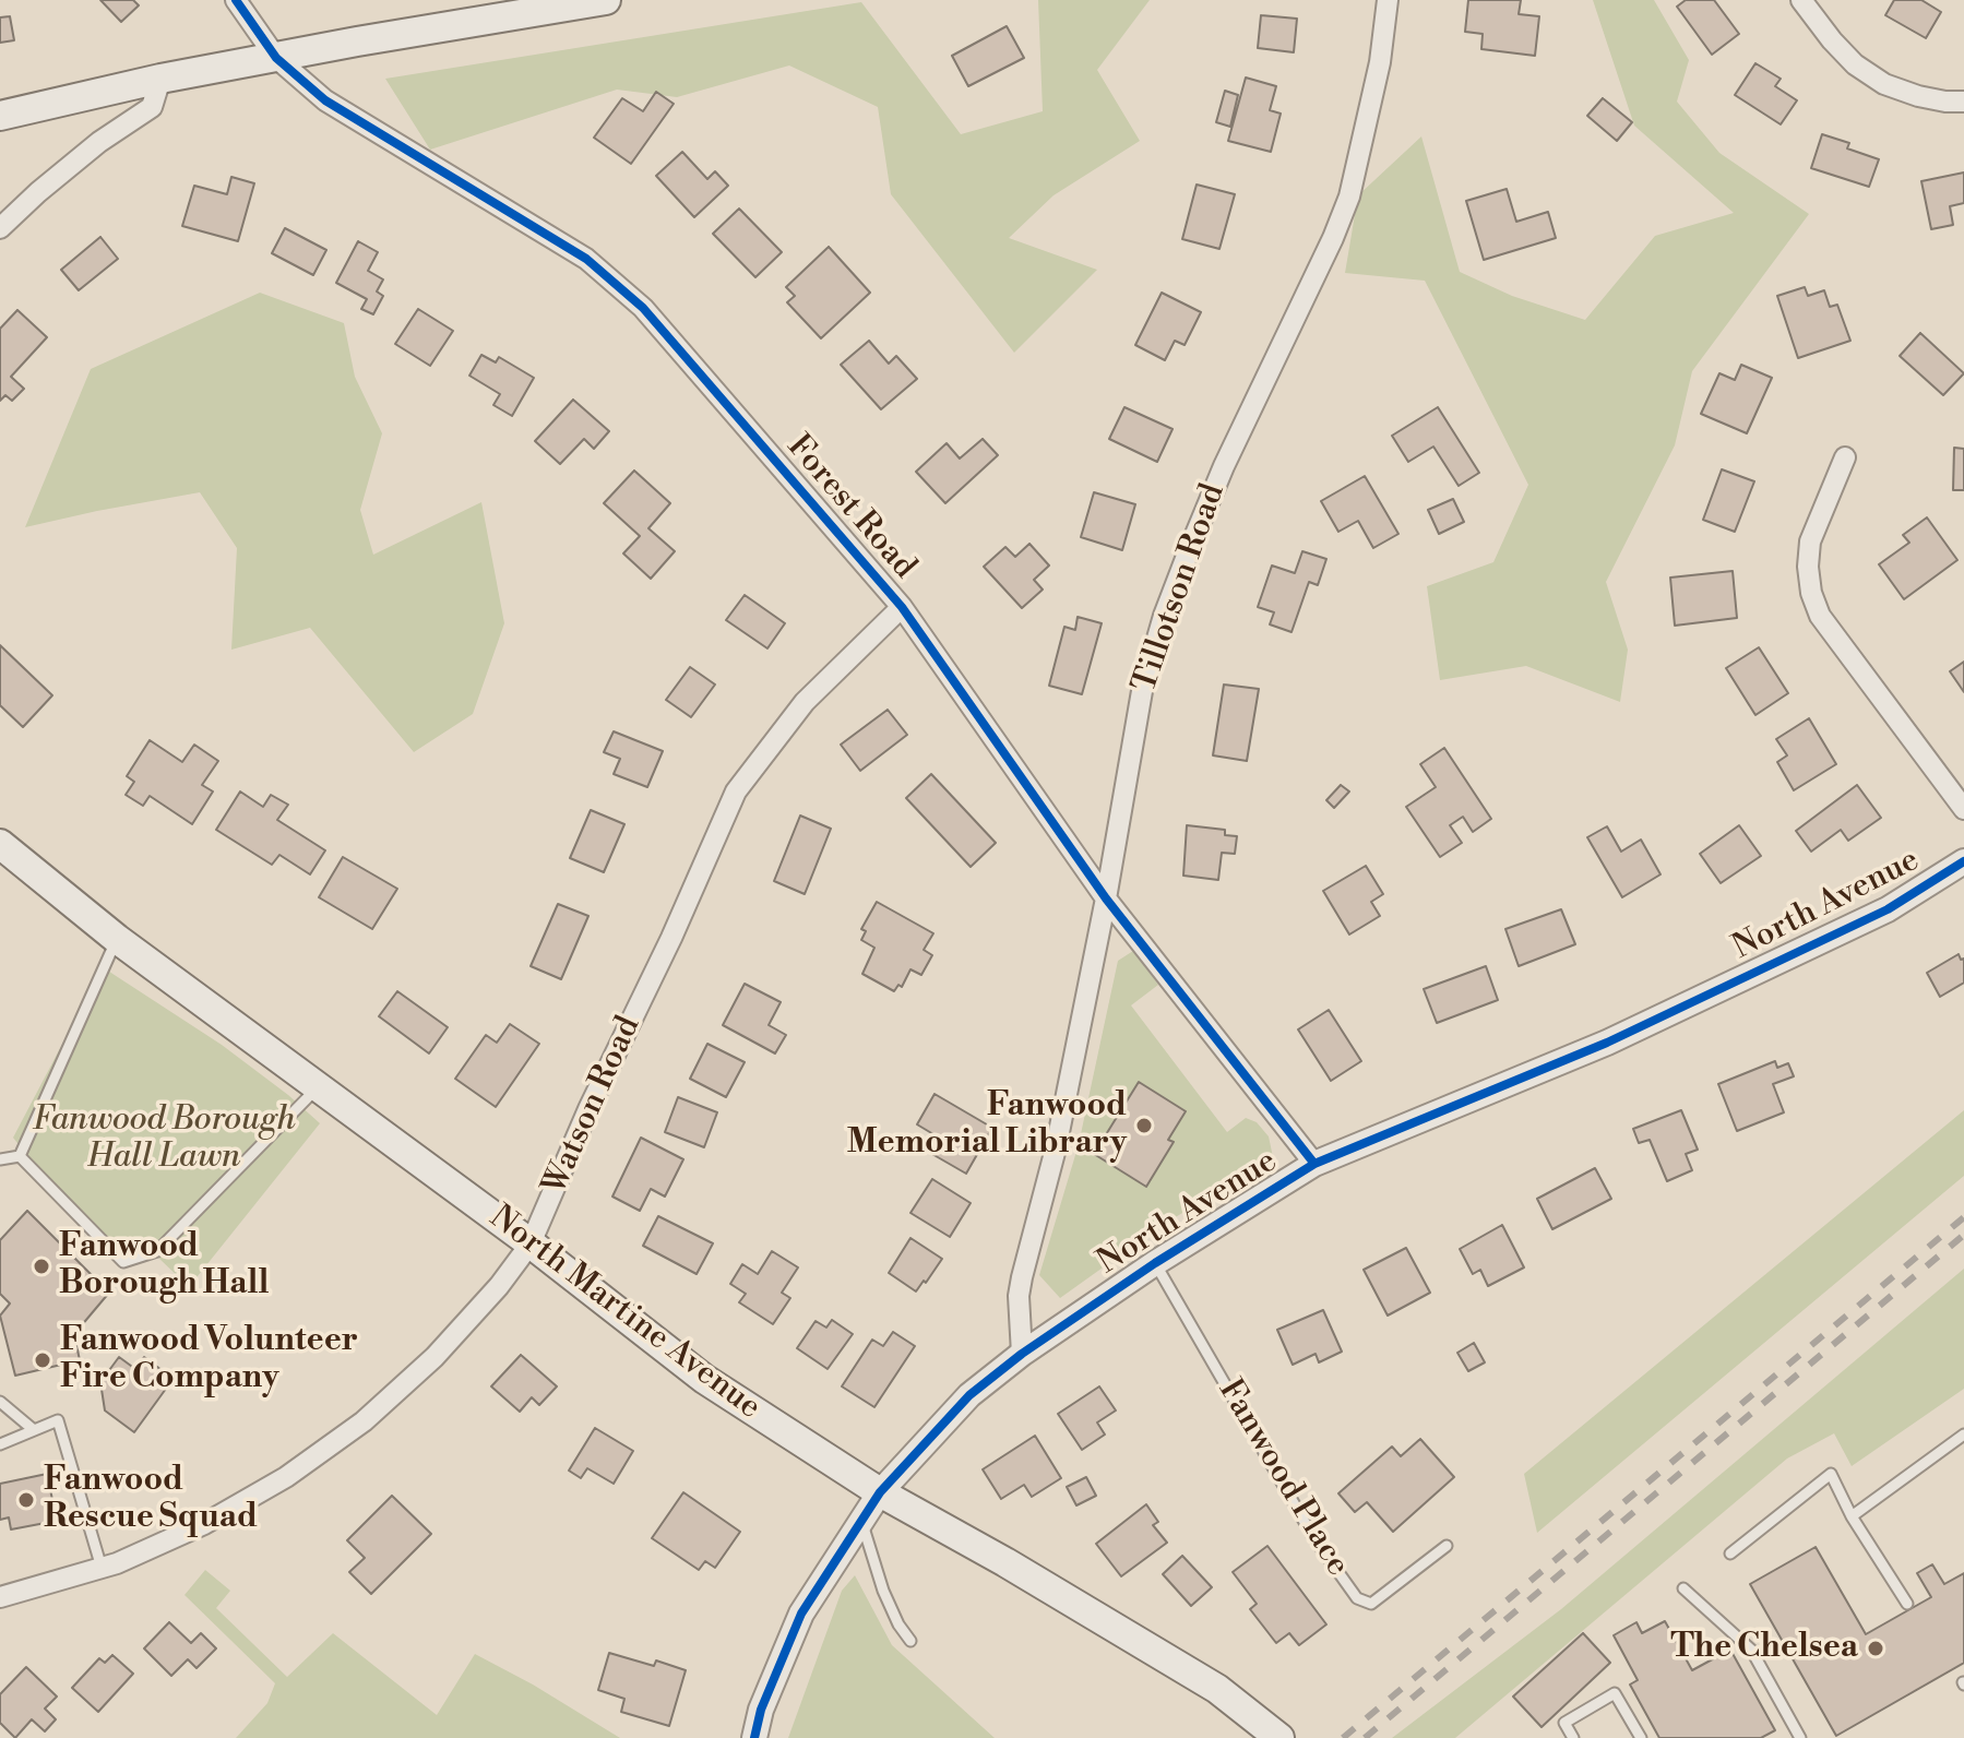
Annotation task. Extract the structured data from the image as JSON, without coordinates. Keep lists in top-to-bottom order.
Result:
{
  "streets": {
    "main road": ["North Martine Avenue"],
    "street": [
      "Forest Road",
      "Tillotson Road",
      "North Avenue",
      "Watson Road"
    ],
    "lane": ["Fanwood Place"]
  },
  "crossings": [
    ["Forest Road", "Tillotson Road"],
    ["Forest Road", "North Avenue"],
    ["Forest Road", "Watson Road"],
    ["Tillotson Road", "North Avenue"],
    ["North Avenue", "North Martine Avenue"],
    ["North Avenue", "Fanwood Place"],
    ["Watson Road", "North Martine Avenue"]
  ],
  "parks": ["Fanwood Borough Hall Lawn"],
  "places": [
    "Fanwood Memorial Library",
    "Fanwood Borough Hall",
    "Fanwood Volunteer Fire Company",
    "Fanwood Rescue Squad",
    "The Chelsea"
  ]
}
